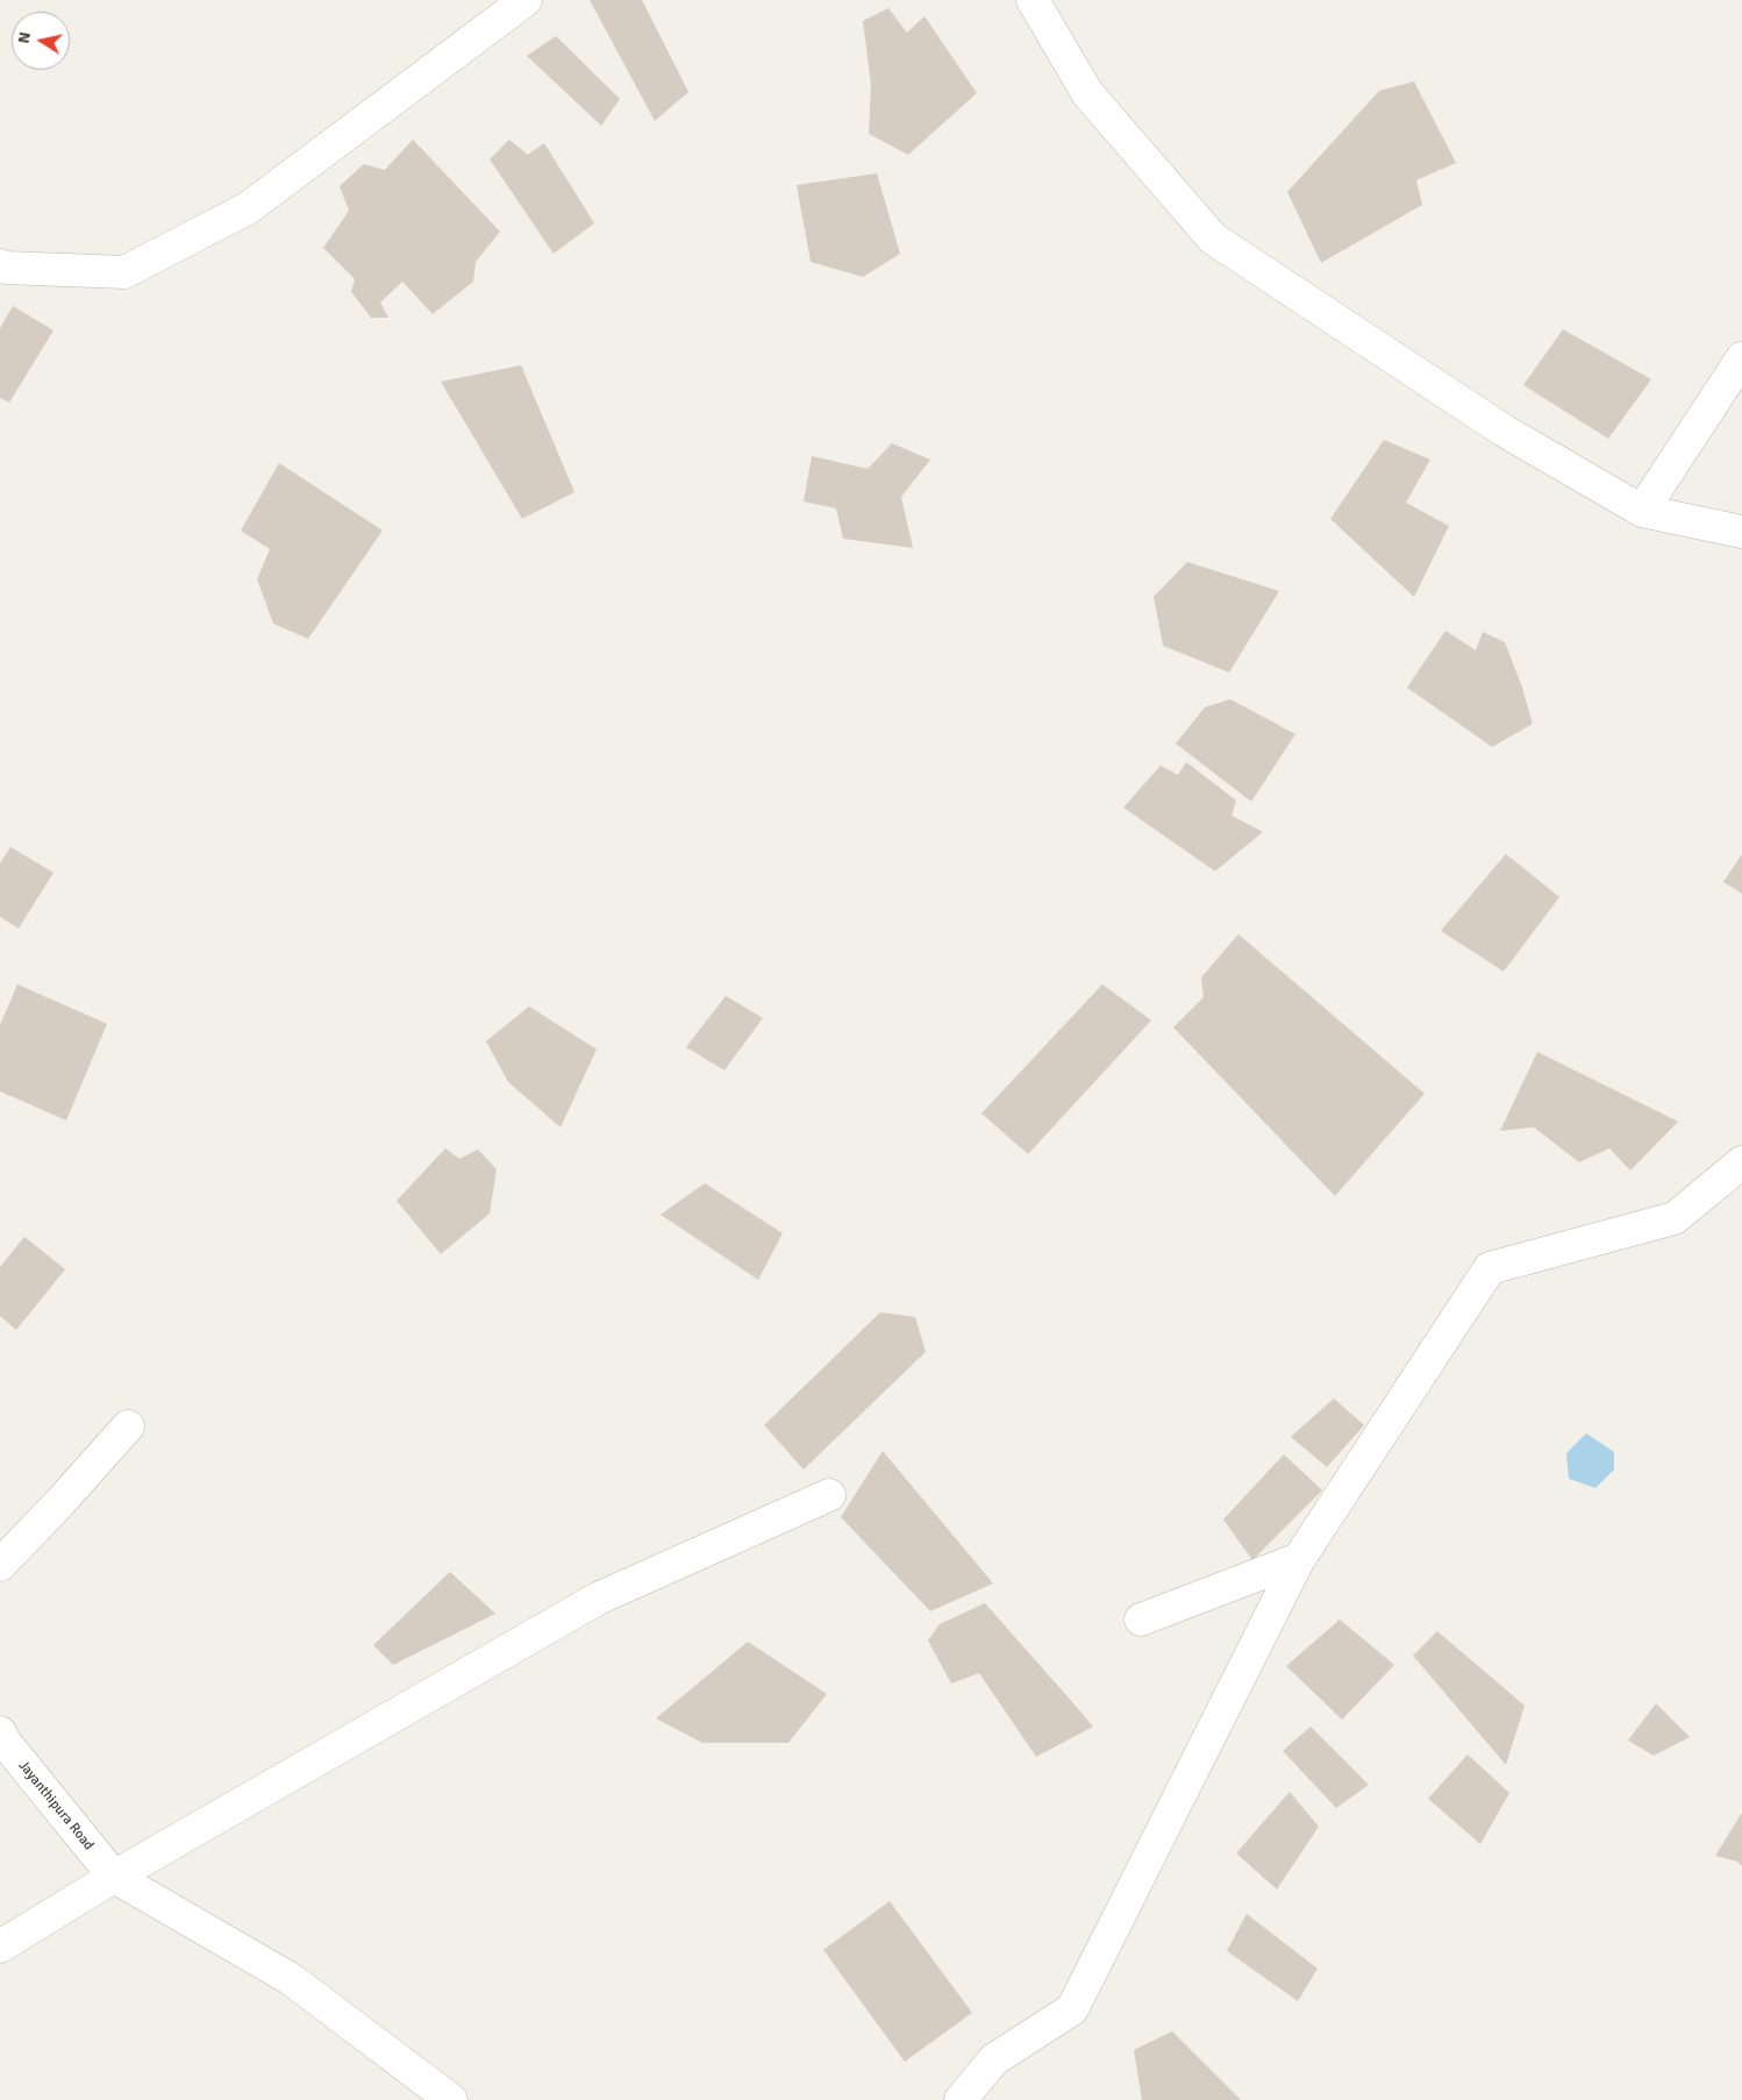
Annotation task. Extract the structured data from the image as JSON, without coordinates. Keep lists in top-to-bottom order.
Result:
{
  "streets": {
    "street": ["Jayanthipura Road"]
  },
  "north": "left"
}
